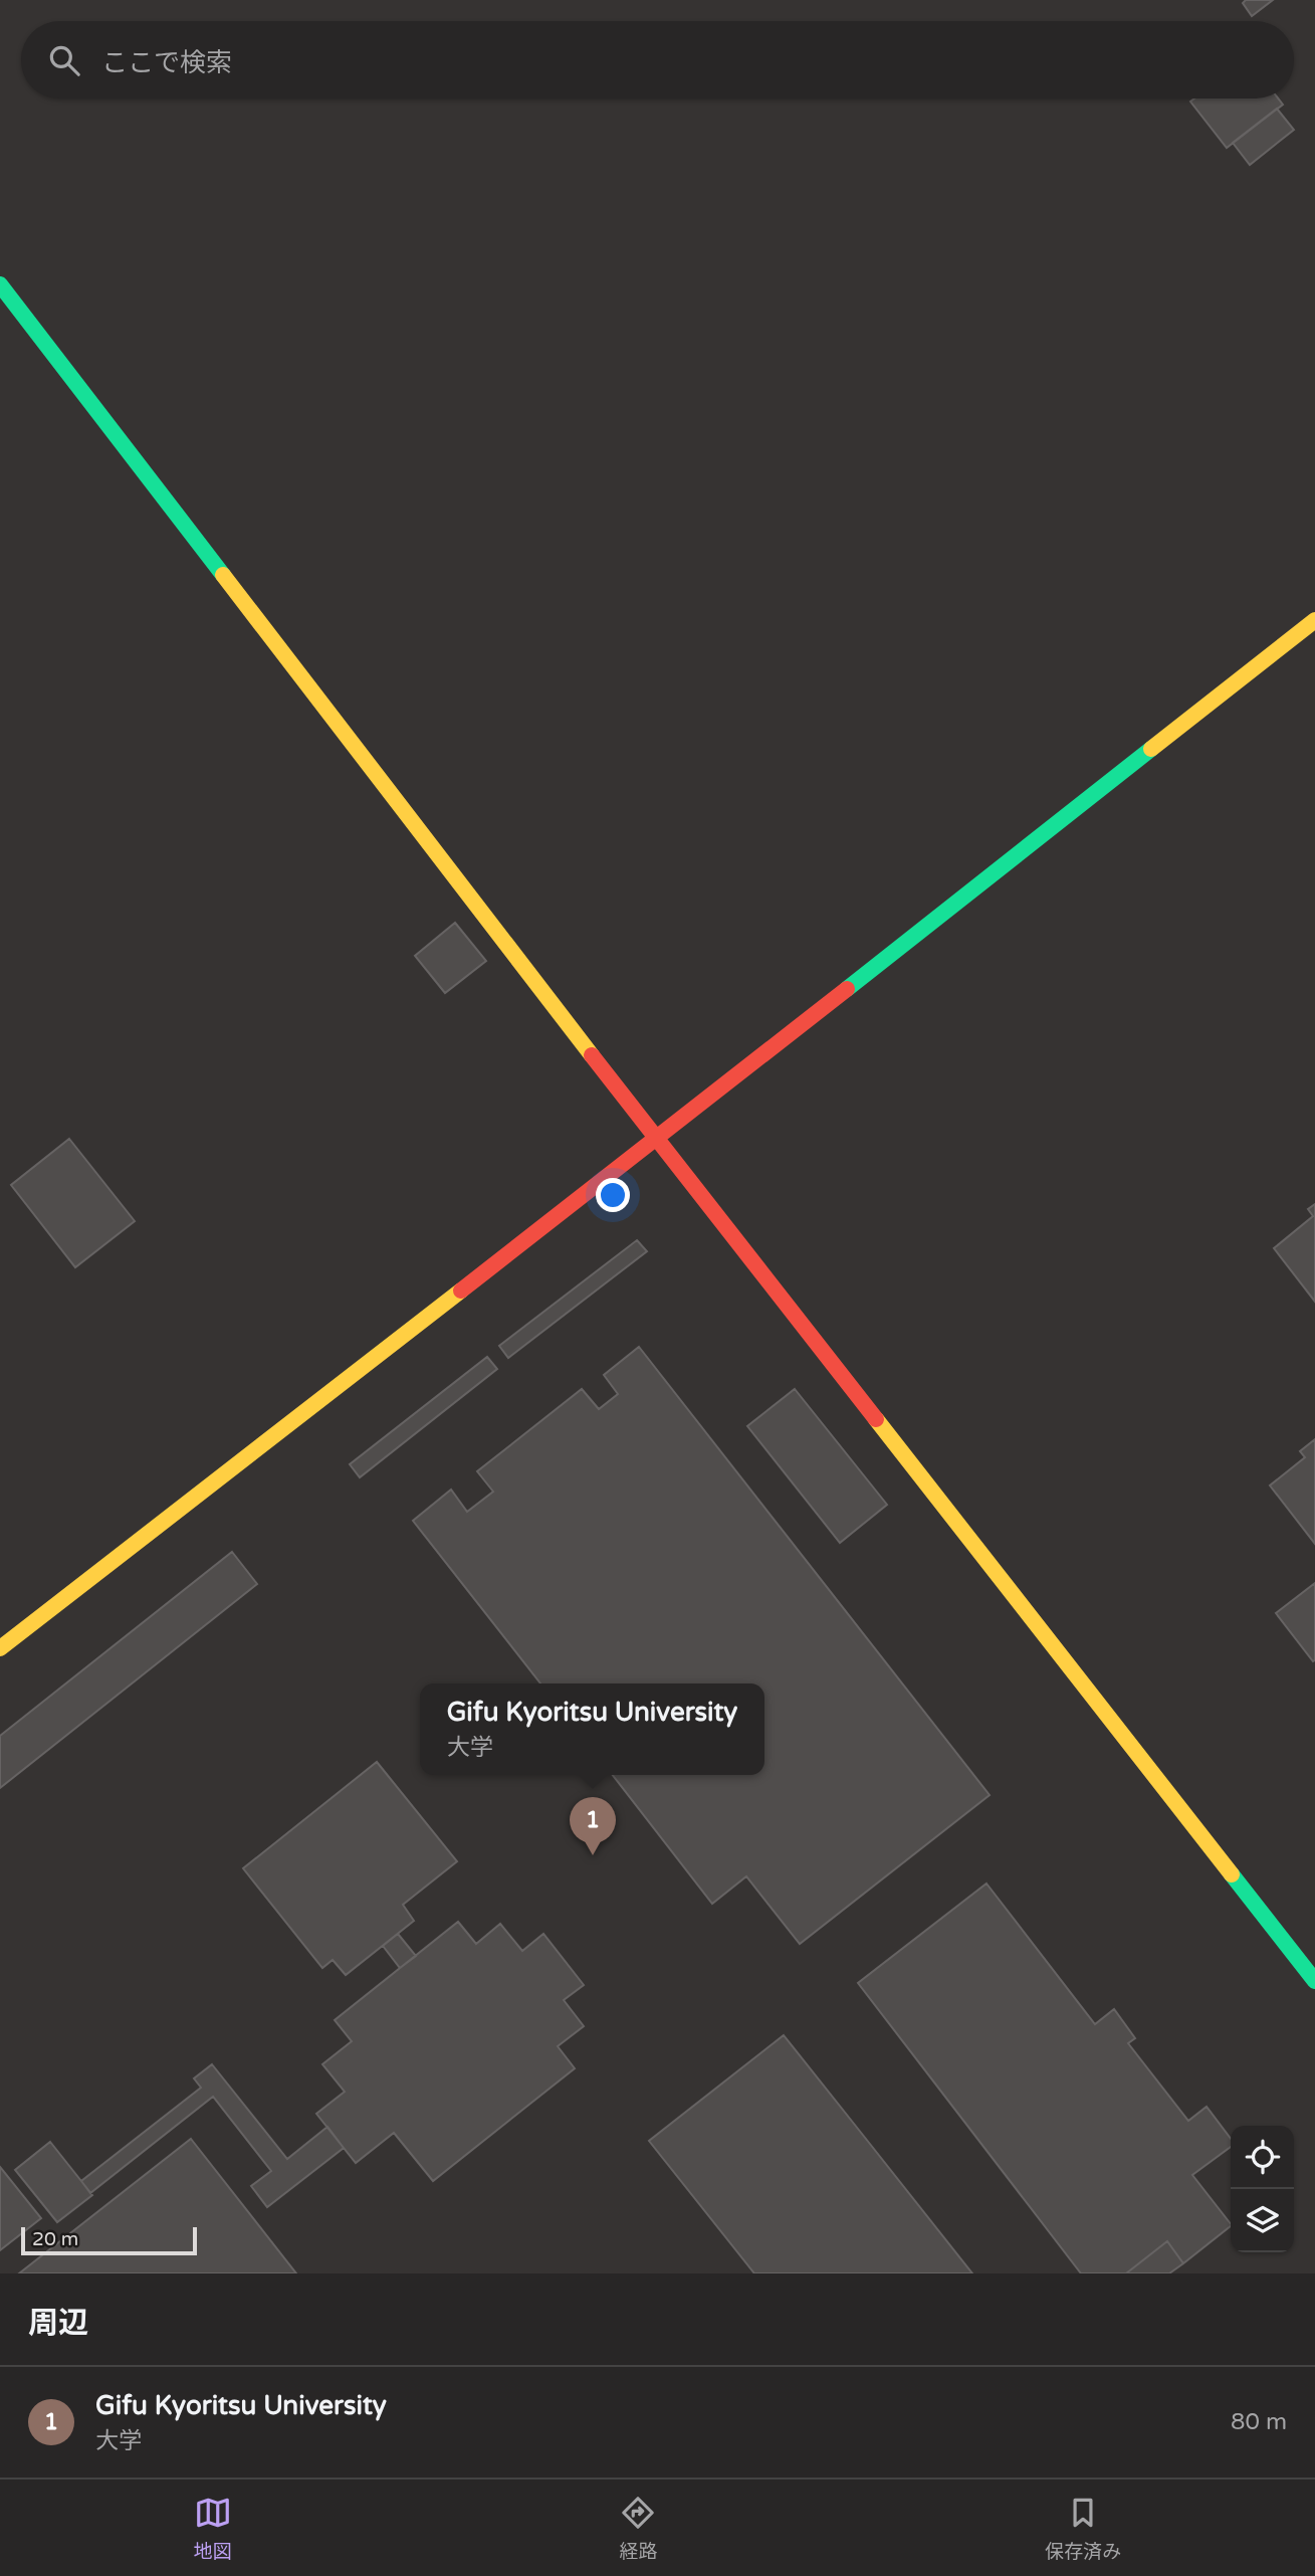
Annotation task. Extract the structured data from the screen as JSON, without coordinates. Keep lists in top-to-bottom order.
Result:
{
  "scale_bar": "20 m",
  "page": {
    "search": "ここで検索",
    "popup": ["Gifu Kyoritsu University", "大学"],
    "pins": "1",
    "scale": "20 m",
    "heading": "周辺",
    "list": [
      {
        "mark": "1",
        "name": "Gifu Kyoritsu University",
        "note": "大学",
        "value": "80 m"
      }
    ],
    "nav": ["地図", "経路", "保存済み"]
  }
}
